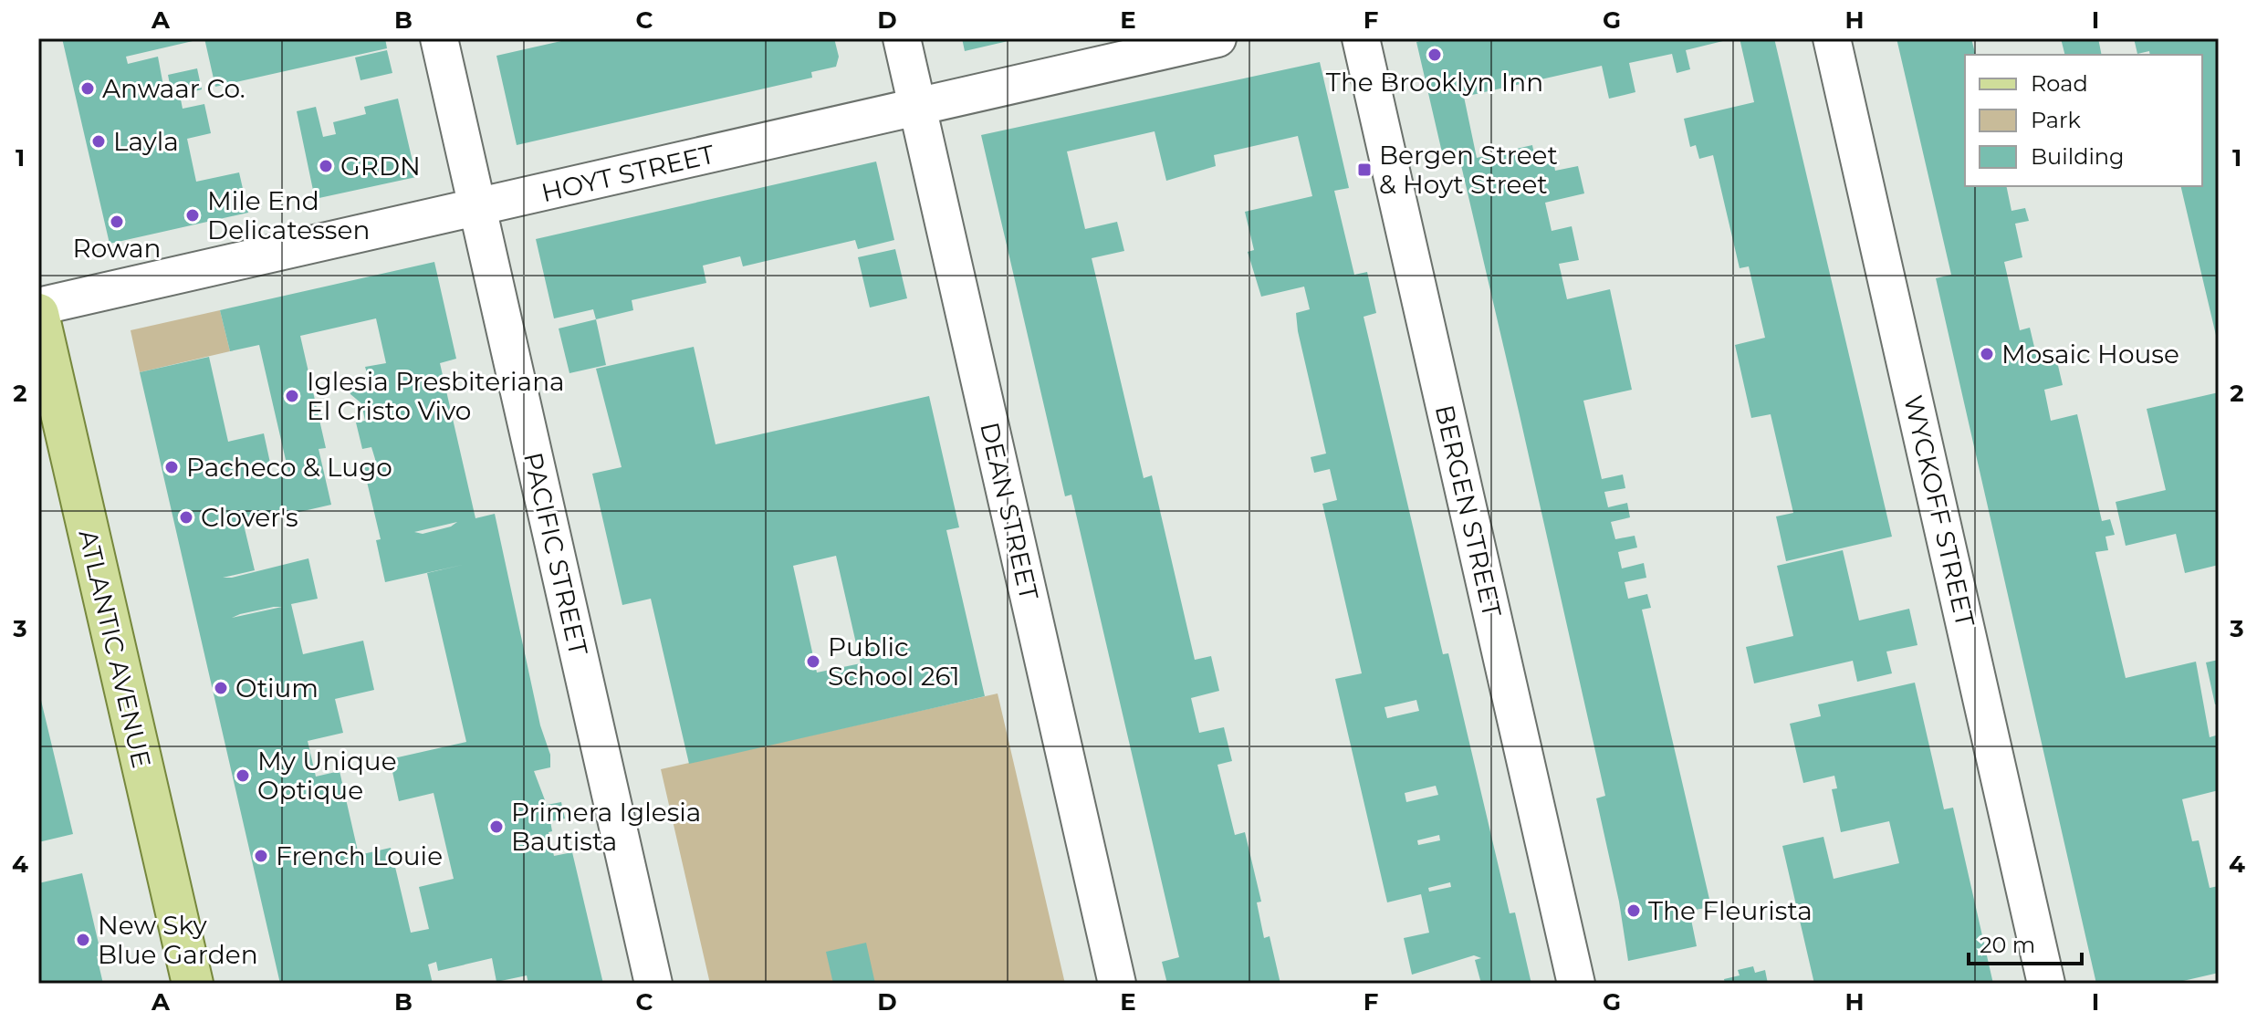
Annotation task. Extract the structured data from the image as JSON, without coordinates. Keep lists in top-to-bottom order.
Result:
{
  "streets": {
    "main road": ["ATLANTIC AVENUE"],
    "street": [
      "HOYT STREET",
      "DEAN STREET",
      "BERGEN STREET",
      "WYCKOFF STREET",
      "PACIFIC STREET"
    ]
  },
  "crossings": [
    ["HOYT STREET", "DEAN STREET"],
    ["HOYT STREET", "PACIFIC STREET"]
  ],
  "places": {
    "other": [
      "The Brooklyn Inn",
      "Anwaar Co.",
      "Layla",
      "GRDN",
      "Mile End Delicatessen",
      "Rowan",
      "Mosaic House",
      "Iglesia Presbiteriana El Cristo Vivo",
      "Pacheco & Lugo",
      "Clover's",
      "Public School 261",
      "Otium",
      "My Unique Optique",
      "Primera Iglesia Bautista",
      "French Louie",
      "The Fleurista",
      "New Sky Blue Garden"
    ],
    "transit": ["Bergen Street & Hoyt Street"]
  },
  "legend": ["Road", "Park", "Building"],
  "scale_bar": "20 m",
  "grid": {
    "columns": [
      "A",
      "B",
      "C",
      "D",
      "E",
      "F",
      "G",
      "H",
      "I"
    ],
    "rows": [
      "1",
      "2",
      "3",
      "4"
    ]
  }
}
